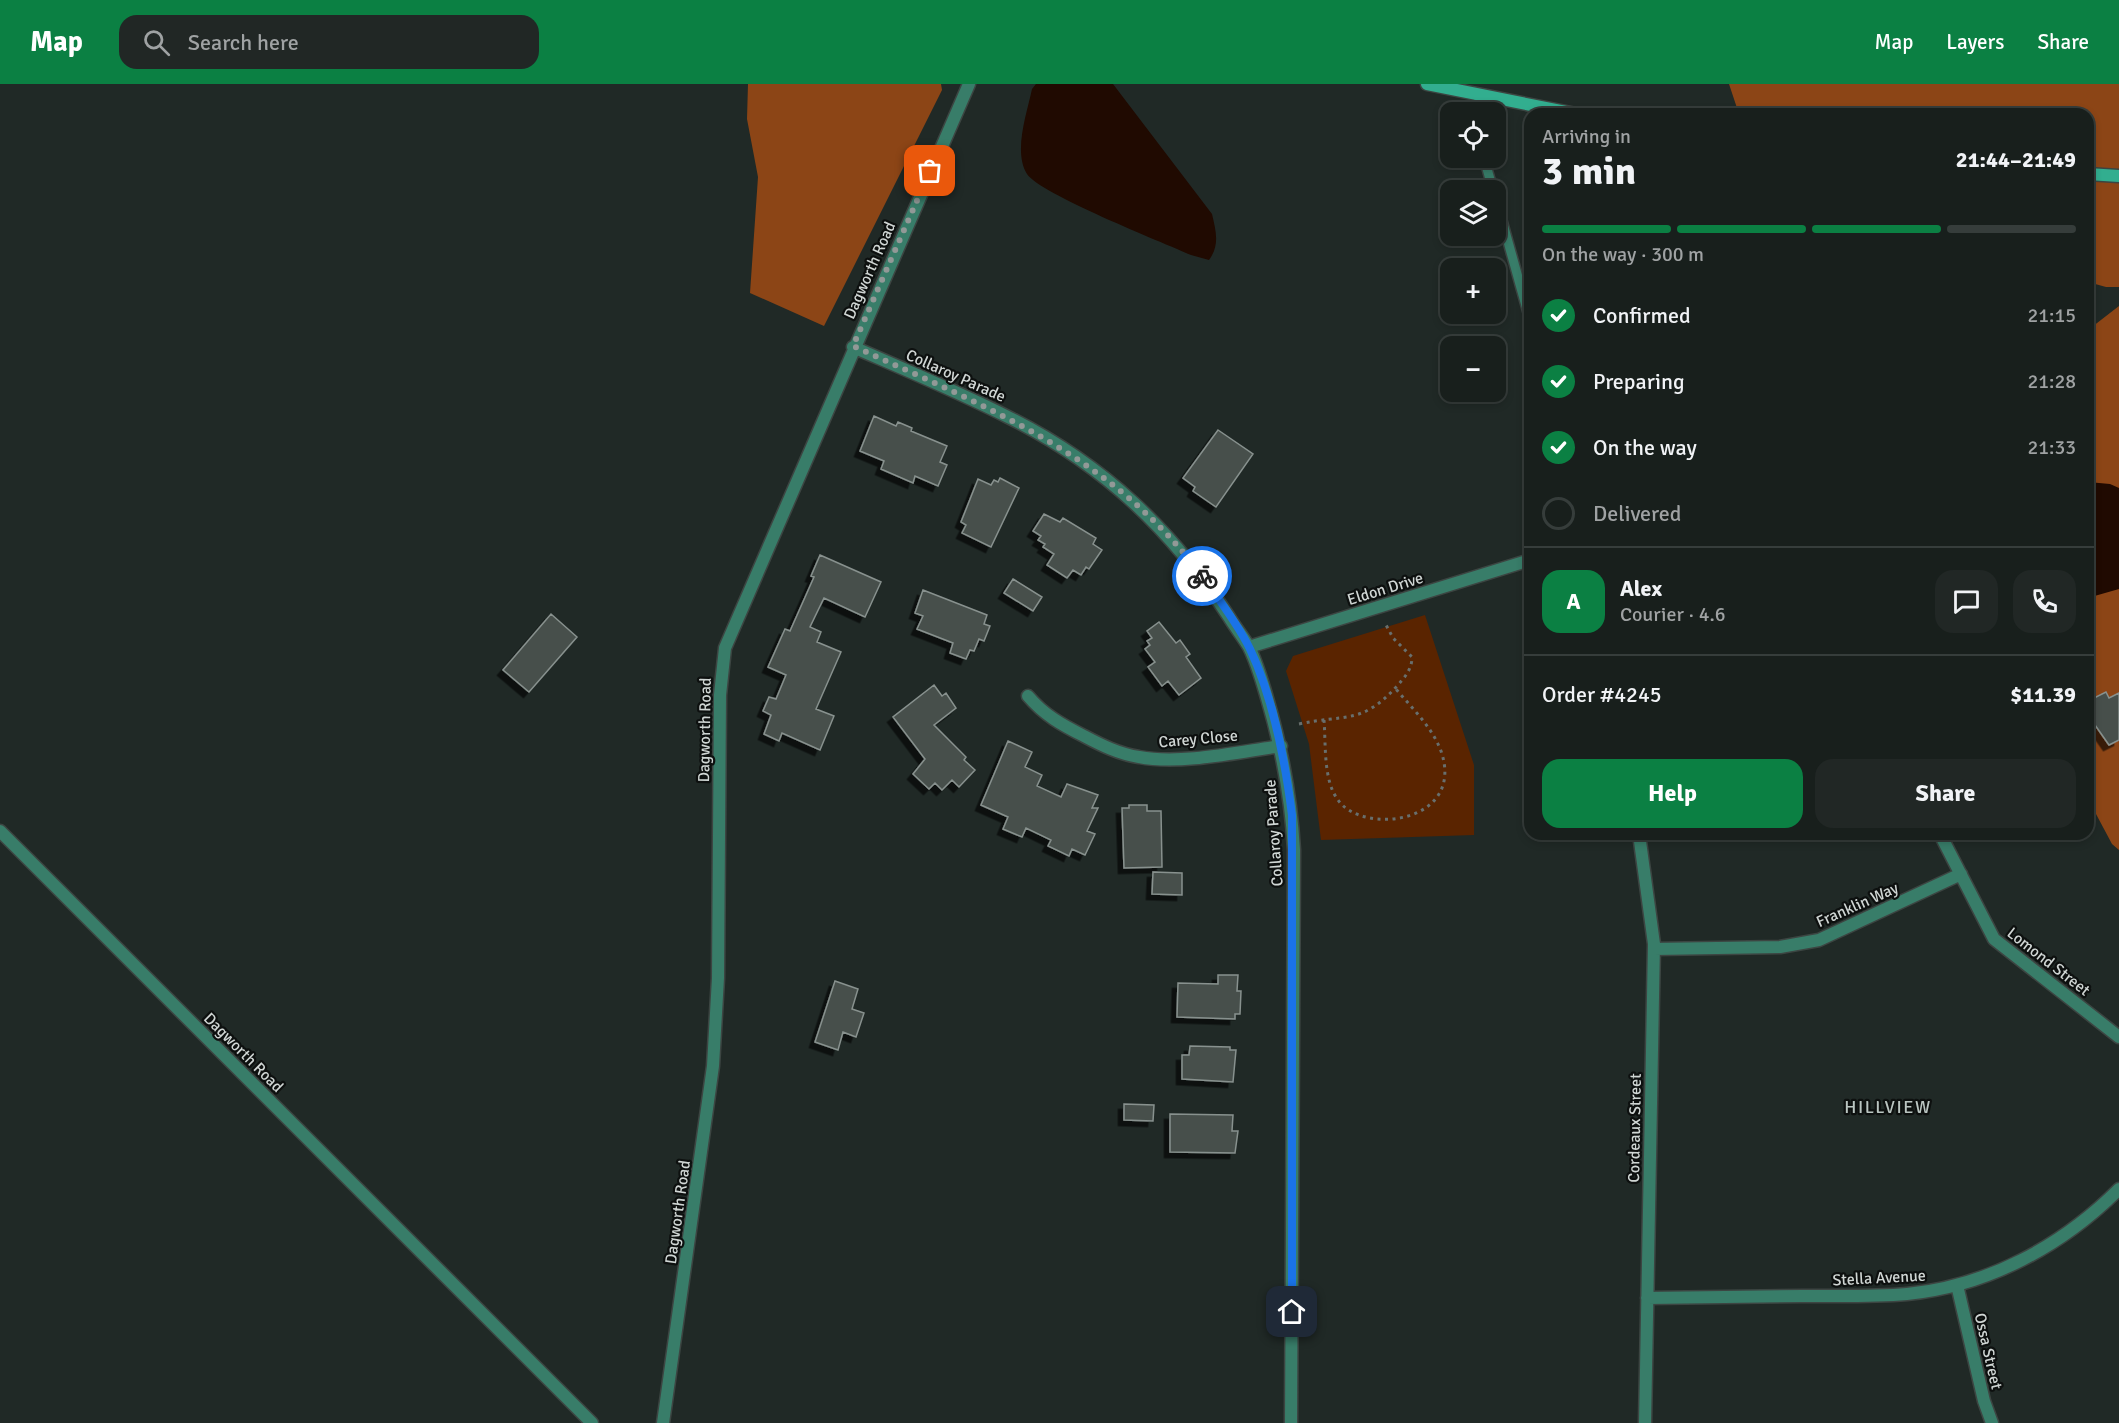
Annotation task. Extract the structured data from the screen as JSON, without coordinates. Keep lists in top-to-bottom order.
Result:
{
  "streets": {
    "street": [
      "Dagworth Road",
      "Collaroy Parade",
      "Eldon Drive",
      "Carey Close",
      "Franklin Way",
      "Lomond Street",
      "Cordeaux Street",
      "Stella Avenue",
      "Ossa Street"
    ]
  },
  "crossings": [
    ["Dagworth Road", "Collaroy Parade"],
    ["Collaroy Parade", "Eldon Drive"],
    ["Collaroy Parade", "Carey Close"],
    ["Franklin Way", "Lomond Street"],
    ["Franklin Way", "Cordeaux Street"],
    ["Cordeaux Street", "Stella Avenue"],
    ["Stella Avenue", "Ossa Street"]
  ],
  "districts": ["HILLVIEW"],
  "page": {
    "header": "Map",
    "search": "Search here",
    "nav": ["Map", "Layers", "Share"],
    "map_buttons": ["+", "−"],
    "heading": ["3 min", "Arriving in", "21:44–21:49"],
    "panel": [
      "Alex",
      "Courier · 4.6",
      "Order #4245",
      "$11.39"
    ],
    "bar": "On the way · 300 m",
    "list": [
      ["Confirmed", "21:15"],
      ["Preparing", "21:28"],
      ["On the way", "21:33"],
      "Delivered"
    ],
    "round": "A",
    "buttons": ["Help", "Share"]
  }
}
